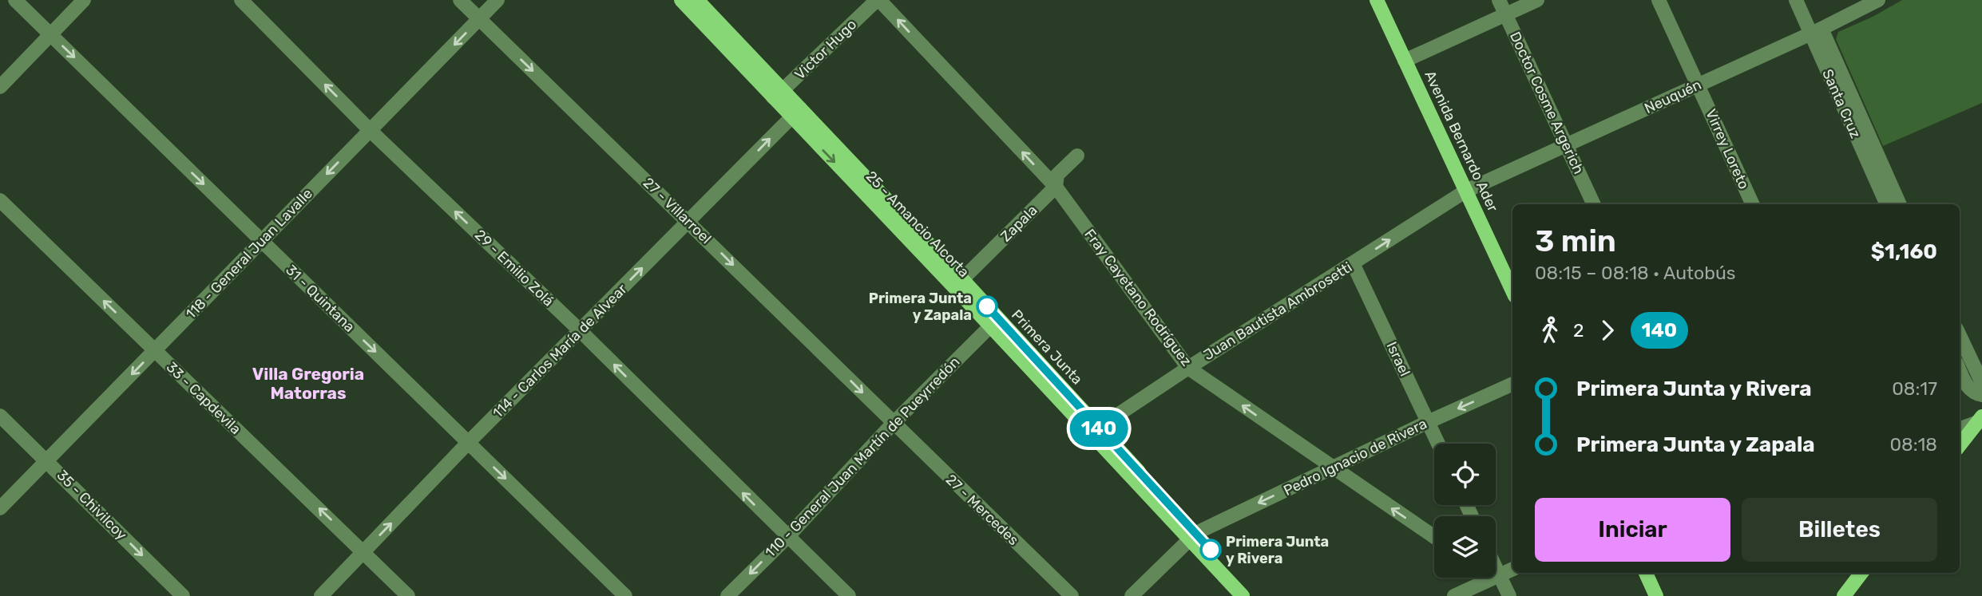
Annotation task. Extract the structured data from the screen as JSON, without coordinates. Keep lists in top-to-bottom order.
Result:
{
  "streets": {
    "main road": ["Avenida Bernardo Ader", "Primera Junta"],
    "street": [
      "Victor Hugo",
      "Neuquén",
      "Doctor Cosme Argerich",
      "Santa Cruz",
      "Virrey Loreto",
      "27 - Villarroel",
      "Zapala",
      "118 - General Juan Lavalle",
      "29 - Emilio Zolá",
      "Fray Cayetano Rodríguez",
      "31 - Quintana",
      "Juan Bautista Ambrosetti",
      "114 - Carlos María de Alvear",
      "Israel",
      "33 - Capdevila",
      "110 - General Juan Martín de Pueyrredón",
      "Pedro Ignacio de Rivera",
      "35 - Chivilcoy",
      "27 - Mercedes"
    ]
  },
  "crossings": [
    ["Victor Hugo", "Fray Cayetano Rodríguez"],
    ["Victor Hugo", "Primera Junta"],
    ["Neuquén", "Doctor Cosme Argerich"],
    ["Neuquén", "Santa Cruz"],
    ["Neuquén", "Avenida Bernardo Ader"],
    ["Neuquén", "Virrey Loreto"],
    ["Neuquén", "Juan Bautista Ambrosetti"],
    ["Avenida Bernardo Ader", "Juan Bautista Ambrosetti"],
    ["27 - Villarroel", "118 - General Juan Lavalle"],
    ["27 - Villarroel", "114 - Carlos María de Alvear"],
    ["27 - Villarroel", "110 - General Juan Martín de Pueyrredón"],
    ["27 - Villarroel", "27 - Mercedes"],
    ["Zapala", "Fray Cayetano Rodríguez"],
    ["Zapala", "Primera Junta"],
    ["118 - General Juan Lavalle", "29 - Emilio Zolá"],
    ["118 - General Juan Lavalle", "31 - Quintana"],
    ["118 - General Juan Lavalle", "33 - Capdevila"],
    ["118 - General Juan Lavalle", "35 - Chivilcoy"],
    ["29 - Emilio Zolá", "114 - Carlos María de Alvear"],
    ["29 - Emilio Zolá", "110 - General Juan Martín de Pueyrredón"],
    ["Fray Cayetano Rodríguez", "Juan Bautista Ambrosetti"],
    ["Fray Cayetano Rodríguez", "Pedro Ignacio de Rivera"],
    ["31 - Quintana", "114 - Carlos María de Alvear"],
    ["Juan Bautista Ambrosetti", "Primera Junta"],
    ["Juan Bautista Ambrosetti", "Israel"],
    ["Primera Junta", "114 - Carlos María de Alvear"],
    ["Primera Junta", "110 - General Juan Martín de Pueyrredón"],
    ["Primera Junta", "Pedro Ignacio de Rivera"],
    ["114 - Carlos María de Alvear", "33 - Capdevila"],
    ["Israel", "Pedro Ignacio de Rivera"],
    ["110 - General Juan Martín de Pueyrredón", "27 - Mercedes"]
  ],
  "one_way": [
    "27 - Villarroel",
    "118 - General Juan Lavalle",
    "29 - Emilio Zolá",
    "Fray Cayetano Rodríguez",
    "31 - Quintana",
    "114 - Carlos María de Alvear",
    "33 - Capdevila",
    "Pedro Ignacio de Rivera",
    "35 - Chivilcoy"
  ],
  "districts": ["Villa Gregoria Matorras"],
  "places": ["Primera Junta y Zapala", "Primera Junta y Rivera"],
  "lines": ["bus line 140"],
  "page": {
    "on_map": "140",
    "heading": ["3 min", "08:15 – 08:18 · Autobús", "$1,160"],
    "legs": ["2", "140"],
    "list": [
      {
        "name": "Primera Junta y Rivera",
        "value": "08:17"
      },
      {
        "name": "Primera Junta y Zapala",
        "value": "08:18"
      }
    ],
    "buttons": ["Iniciar", "Billetes"]
  }
}
